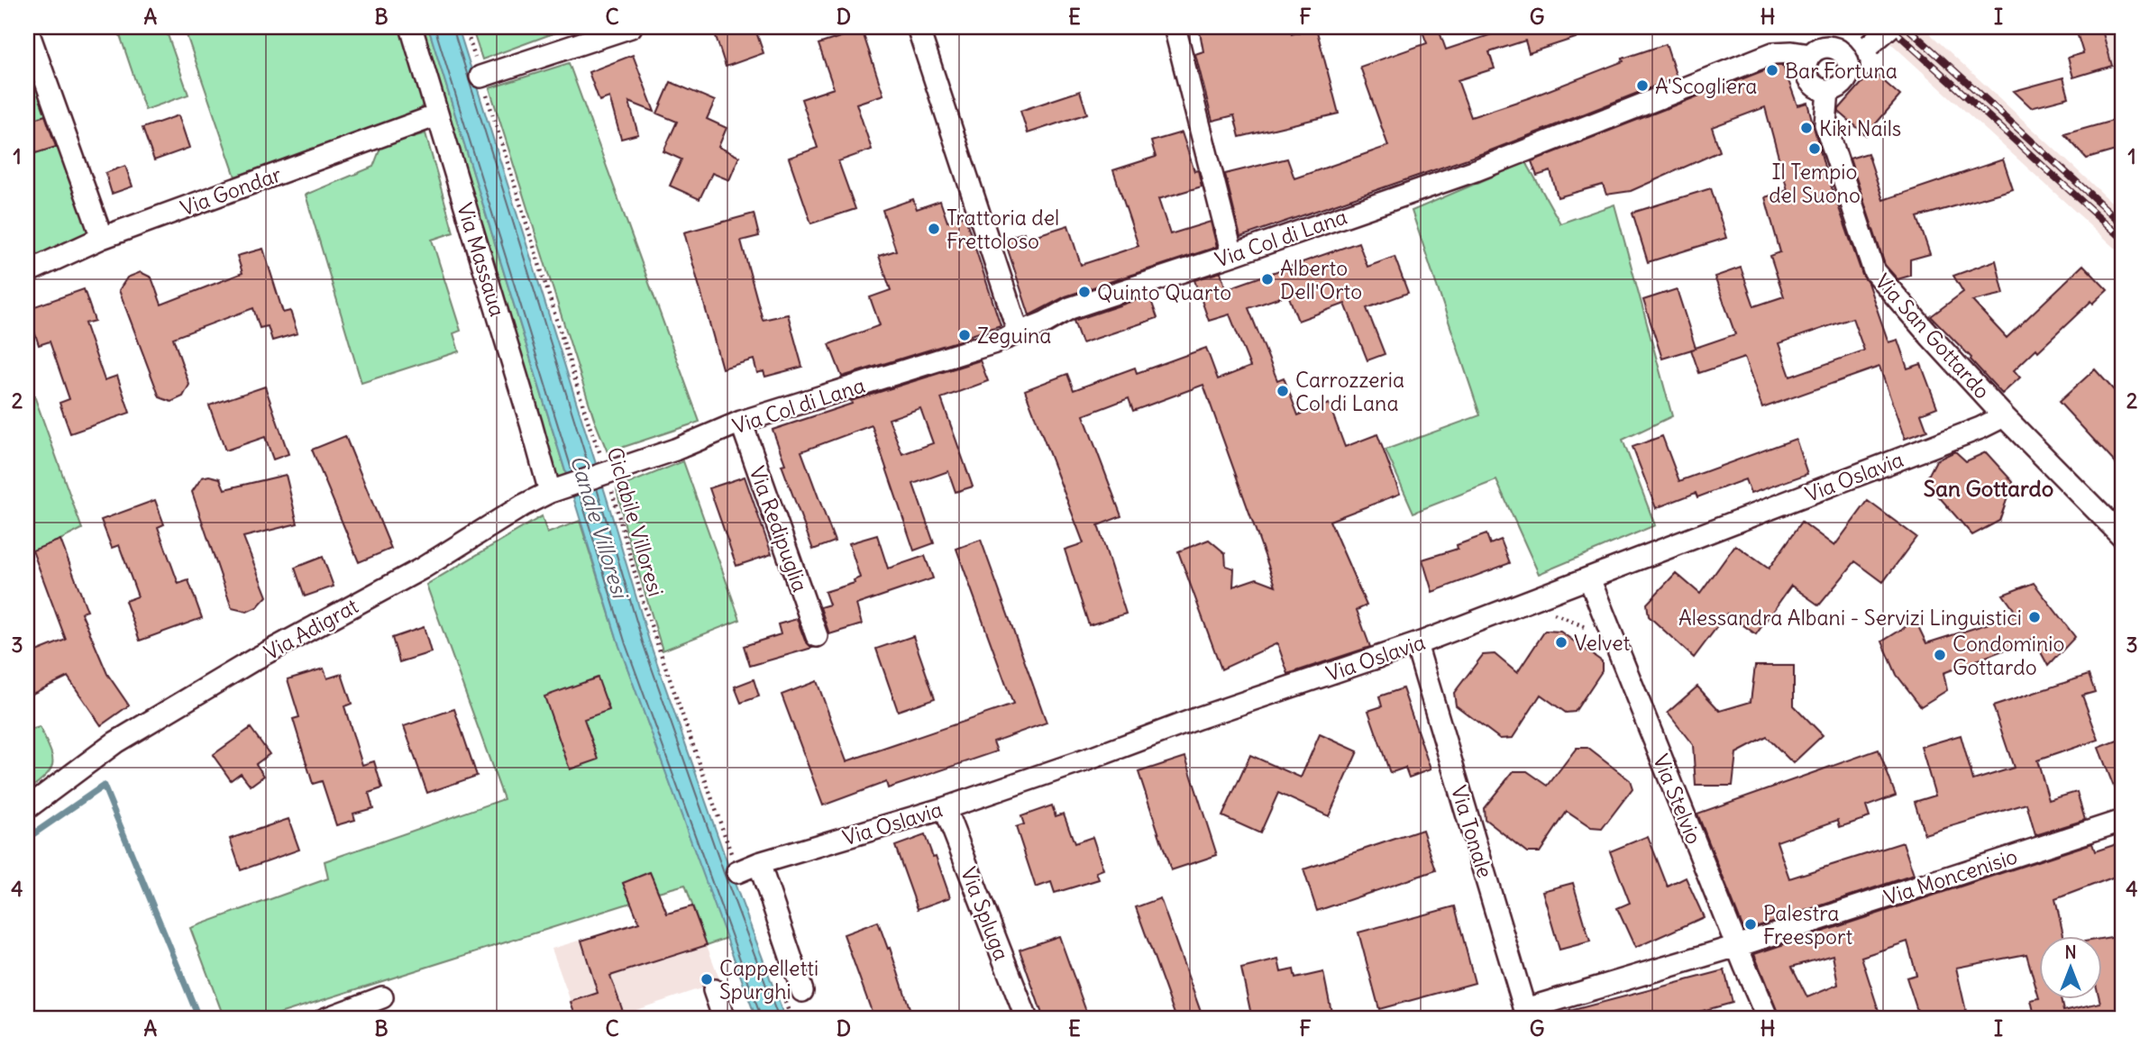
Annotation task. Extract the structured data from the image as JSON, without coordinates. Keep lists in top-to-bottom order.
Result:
{
  "streets": {
    "street": [
      "Via Gondar",
      "Via Col di Lana",
      "Via Massaua",
      "Via San Gottardo",
      "Via Oslavia",
      "Via Redipuglia",
      "Via Adigrat",
      "Via Stelvio",
      "Via Tonale",
      "Via Moncenisio",
      "Via Spluga"
    ],
    "path": ["Ciclabile Villoresi"]
  },
  "crossings": [
    ["Via Gondar", "Via Massaua"],
    ["Via Col di Lana", "Via San Gottardo"],
    ["Via Col di Lana", "Ciclabile Villoresi"],
    ["Via Col di Lana", "Via Redipuglia"],
    ["Via Col di Lana", "Via Adigrat"],
    ["Via Massaua", "Via Adigrat"],
    ["Via San Gottardo", "Via Oslavia"],
    ["Via Oslavia", "Ciclabile Villoresi"],
    ["Via Oslavia", "Via Stelvio"],
    ["Via Oslavia", "Via Tonale"],
    ["Via Oslavia", "Via Spluga"],
    ["Ciclabile Villoresi", "Via Adigrat"],
    ["Via Stelvio", "Via Moncenisio"],
    ["Via Tonale", "Via Moncenisio"]
  ],
  "districts": ["San Gottardo"],
  "water": ["Canale Villoresi"],
  "places": [
    "Bar Fortuna",
    "A'Scogliera",
    "Kiki Nails",
    "Il Tempio del Suono",
    "Trattoria del Frettoloso",
    "Alberto Dell'Orto",
    "Quinto Quarto",
    "Zeguina",
    "Carrozzeria Col di Lana",
    "Alessandra Albani - Servizi Linguistici",
    "Velvet",
    "Condominio Gottardo",
    "Palestra Freesport",
    "Cappelletti Spurghi"
  ],
  "north": "top",
  "grid": {
    "columns": [
      "A",
      "B",
      "C",
      "D",
      "E",
      "F",
      "G",
      "H",
      "I"
    ],
    "rows": [
      "1",
      "2",
      "3",
      "4"
    ]
  }
}
